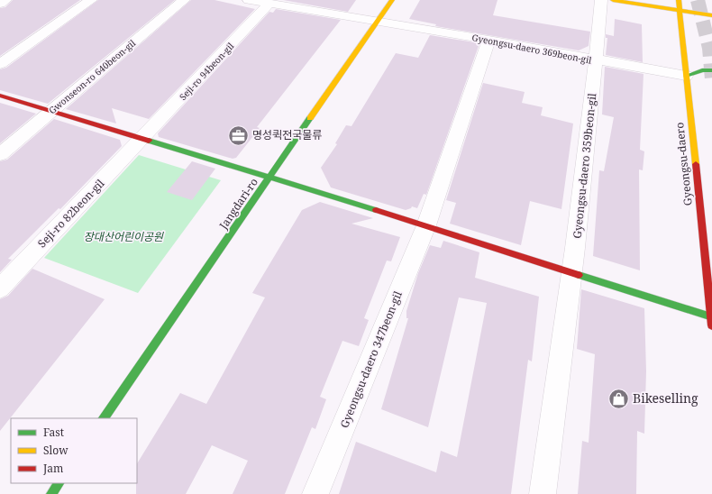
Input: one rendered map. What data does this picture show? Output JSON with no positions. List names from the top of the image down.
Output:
{
  "streets": {
    "street": [
      "Gyeongsu-daero 369beon-gil",
      "Seji-ro 94beon-gil",
      "Gwonseon-ro 640beon-gil",
      "Gyeongsu-daero",
      "Gyeongsu-daero 359beon-gil",
      "Jangdari-ro",
      "Seji-ro 82beon-gil",
      "Gyeongsu-daero 347beon-gil"
    ]
  },
  "crossings": [
    ["Gyeongsu-daero 369beon-gil", "Seji-ro 94beon-gil"],
    ["Gyeongsu-daero 369beon-gil", "Gyeongsu-daero"],
    ["Gyeongsu-daero 369beon-gil", "Gyeongsu-daero 359beon-gil"],
    ["Gyeongsu-daero 369beon-gil", "Jangdari-ro"],
    ["Seji-ro 94beon-gil", "Seji-ro 82beon-gil"]
  ],
  "parks": ["장대산어린이공원"],
  "places": {
    "office": ["명성퀵전국물류"],
    "shop": ["Bikeselling"]
  },
  "legend": ["Fast", "Slow", "Jam"]
}
